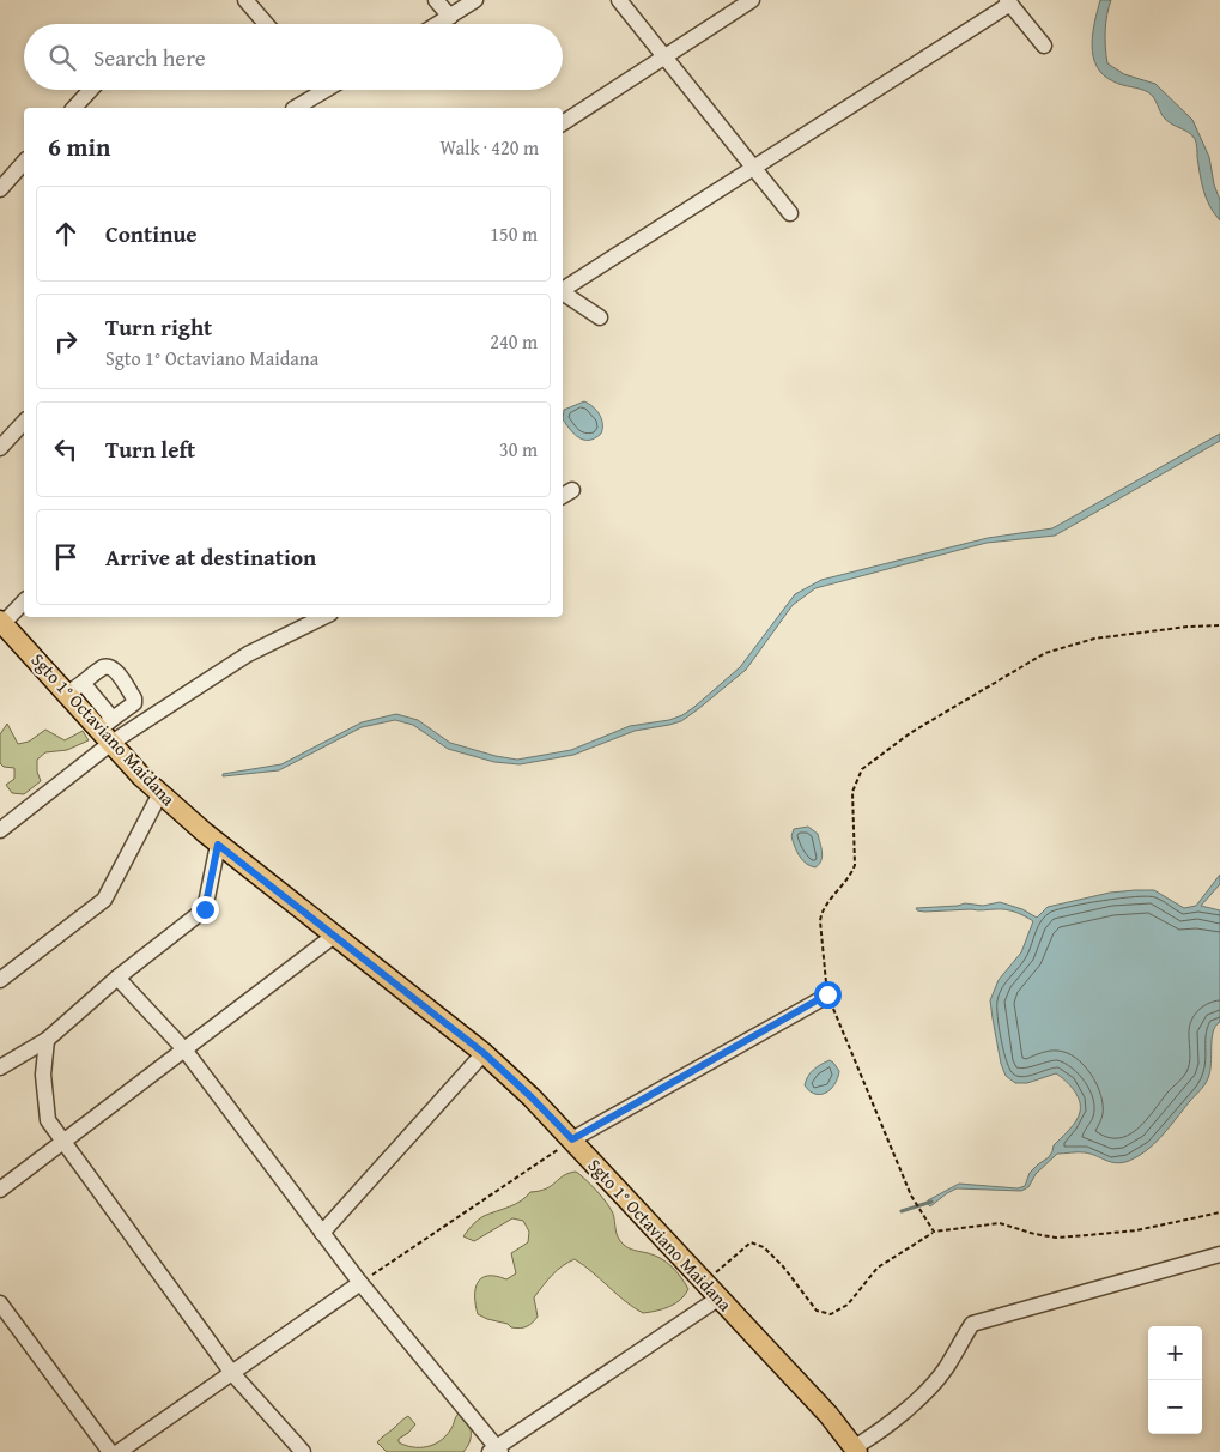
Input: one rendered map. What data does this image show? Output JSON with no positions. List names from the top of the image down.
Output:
{
  "streets": {
    "main road": ["Sgto 1° Octaviano Maidana"]
  },
  "page": {
    "search": "Search here",
    "heading": ["6 min", "Walk · 420 m"],
    "list": [
      ["Continue", "150 m"],
      ["Turn right", "Sgto 1° Octaviano Maidana", "240 m"],
      ["Turn left", "30 m"],
      "Arrive at destination"
    ],
    "map_buttons": ["+", "−"]
  }
}
